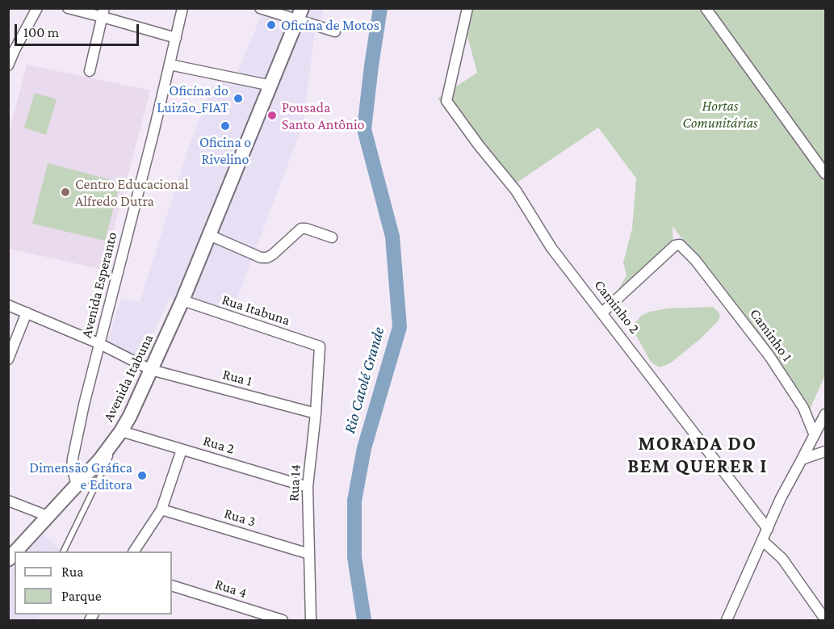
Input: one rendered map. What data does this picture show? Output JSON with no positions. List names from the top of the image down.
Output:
{
  "streets": {
    "main road": ["Avenida Itabuna"],
    "street": [
      "Avenida Esperanto",
      "Caminho 2",
      "Rua Itabuna",
      "Caminho 1",
      "Rua 1",
      "Rua 2",
      "Rua 14",
      "Rua 3",
      "Rua 4"
    ]
  },
  "crossings": [
    ["Avenida Esperanto", "Avenida Itabuna"],
    ["Avenida Esperanto", "Rua 1"],
    ["Caminho 2", "Caminho 1"],
    ["Rua Itabuna", "Avenida Itabuna"],
    ["Rua Itabuna", "Rua 14"],
    ["Avenida Itabuna", "Rua 1"],
    ["Avenida Itabuna", "Rua 2"],
    ["Rua 1", "Rua 14"],
    ["Rua 2", "Rua 14"],
    ["Rua 14", "Rua 3"]
  ],
  "districts": ["MORADA DO BEM QUERER I"],
  "water": ["Rio Catolé Grande"],
  "parks": ["Hortas Comunitárias"],
  "places": [
    "Oficína de Motos",
    "Oficína do Luizão_FIAT",
    "Pousada Santo Antônio",
    "Oficina o Rivelino",
    "Centro Educacional Alfredo Dutra",
    "Dimensão Gráfica e Editora"
  ],
  "legend": ["Rua", "Parque"],
  "scale_bar": "100 m"
}
